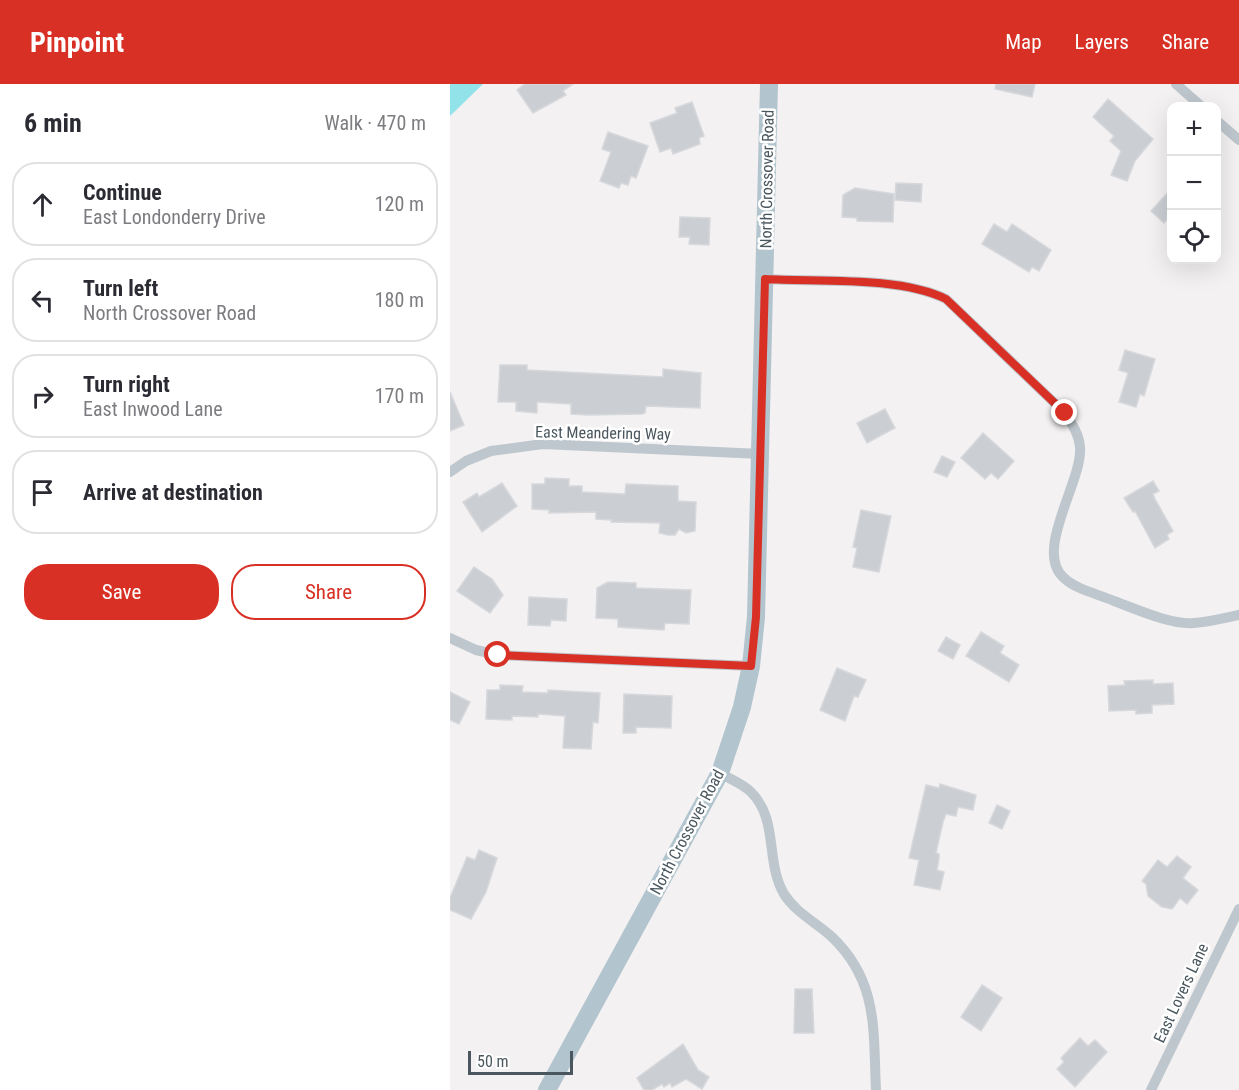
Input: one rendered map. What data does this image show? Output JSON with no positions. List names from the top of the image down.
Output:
{
  "streets": {
    "main road": ["North Crossover Road"],
    "street": ["East Meandering Way", "East Lovers Lane"]
  },
  "crossings": [
    ["North Crossover Road", "East Meandering Way"]
  ],
  "scale_bar": "50 m",
  "page": {
    "header": "Pinpoint",
    "nav": ["Map", "Layers", "Share"],
    "heading": ["6 min", "Walk · 470 m"],
    "map_buttons": ["+", "−"],
    "list": [
      ["Continue", "East Londonderry Drive", "120 m"],
      ["Turn left", "North Crossover Road", "180 m"],
      ["Turn right", "East Inwood Lane", "170 m"],
      "Arrive at destination"
    ],
    "buttons": ["Save", "Share"],
    "scale": "50 m"
  }
}
